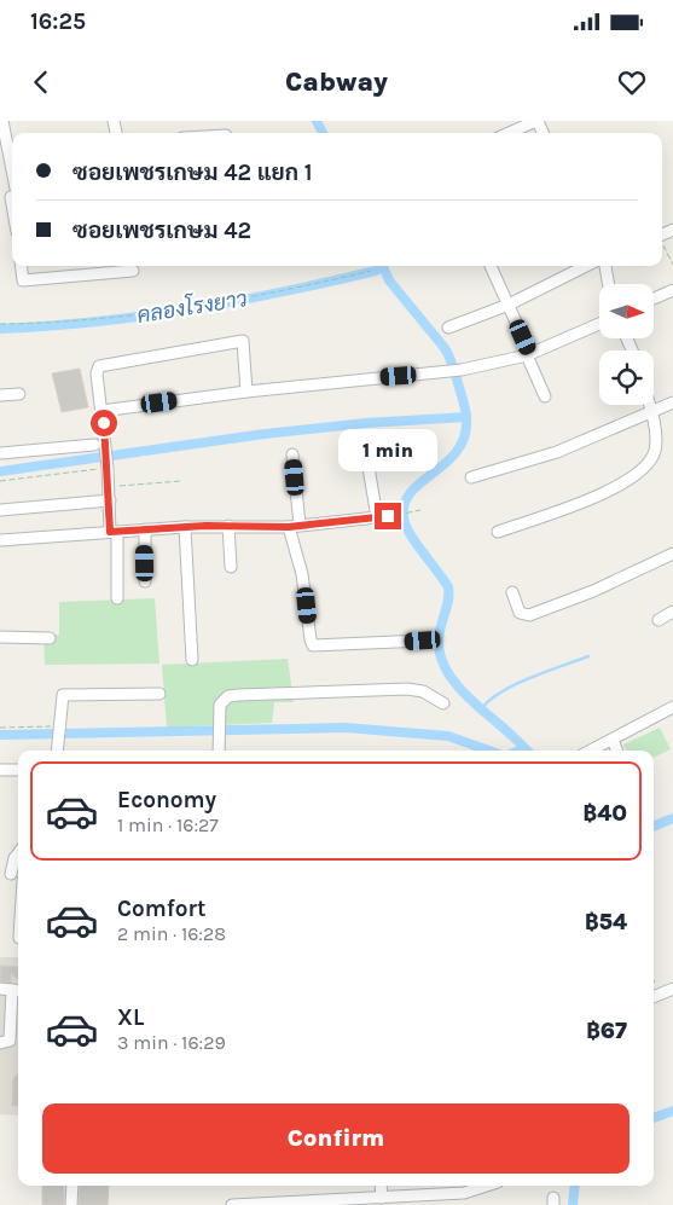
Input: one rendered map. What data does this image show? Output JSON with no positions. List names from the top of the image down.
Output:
{
  "water": ["คลองโรงยาว"],
  "north": "right",
  "page": {
    "status": "16:25",
    "header": "Cabway",
    "banner": ["ซอยเพชรเกษม 42 แยก 1", "ซอยเพชรเกษม 42"],
    "bubble": "1 min",
    "list": [
      {
        "name": "Economy",
        "note": "1 min · 16:27",
        "value": "฿40"
      },
      {
        "name": "Comfort",
        "note": "2 min · 16:28",
        "value": "฿54"
      },
      {
        "name": "XL",
        "note": "3 min · 16:29",
        "value": "฿67"
      }
    ],
    "buttons": "Confirm"
  }
}
